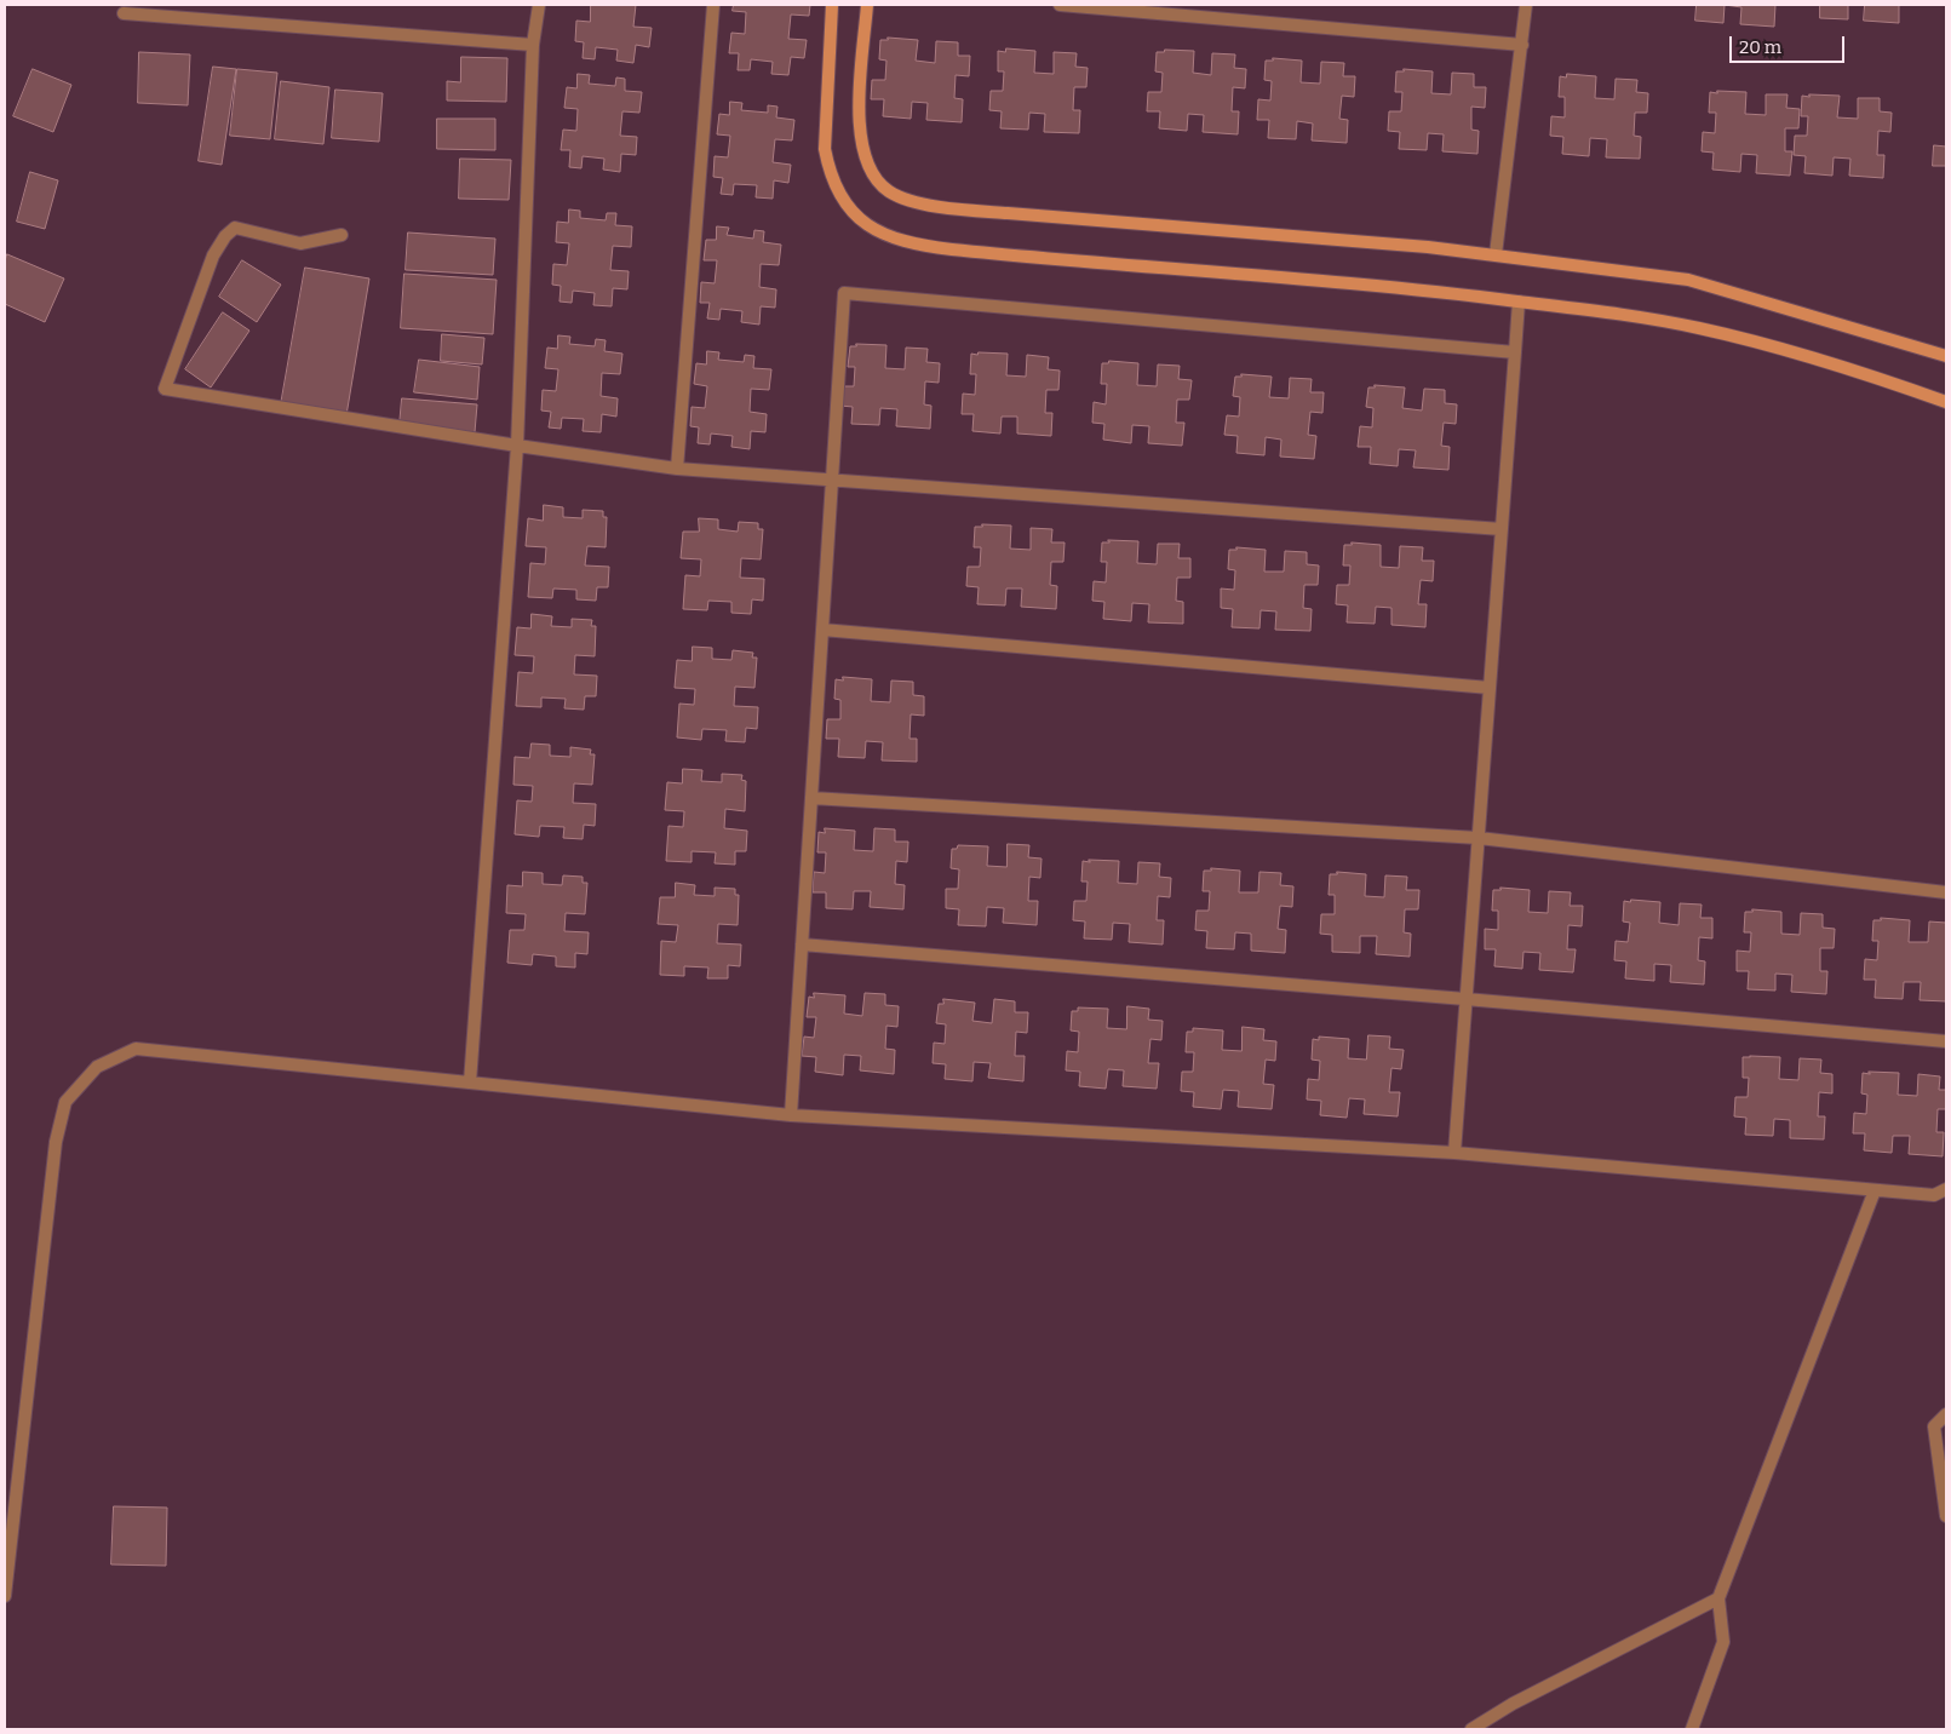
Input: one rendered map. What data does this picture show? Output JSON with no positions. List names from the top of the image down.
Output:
{
  "scale_bar": "20 m"
}
